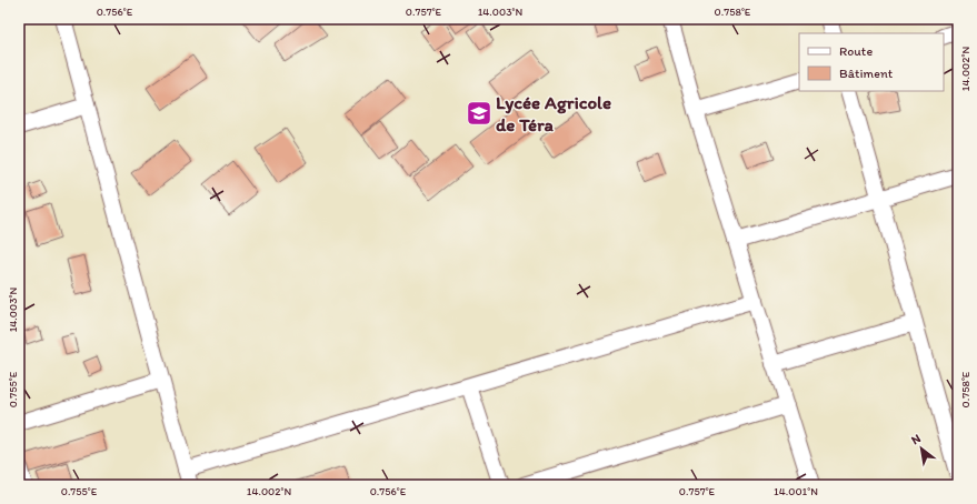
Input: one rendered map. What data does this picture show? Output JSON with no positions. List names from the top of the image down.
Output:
{
  "places": {
    "school or university": ["Lycée Agricole de Téra"]
  },
  "legend": ["Route", "Bâtiment"],
  "north": "top left",
  "coordinates": [
    "0.756°E",
    "0.757°E",
    "14.003°N",
    "0.758°E",
    "14.002°N",
    "0.755°E",
    "14.001°N"
  ]
}
